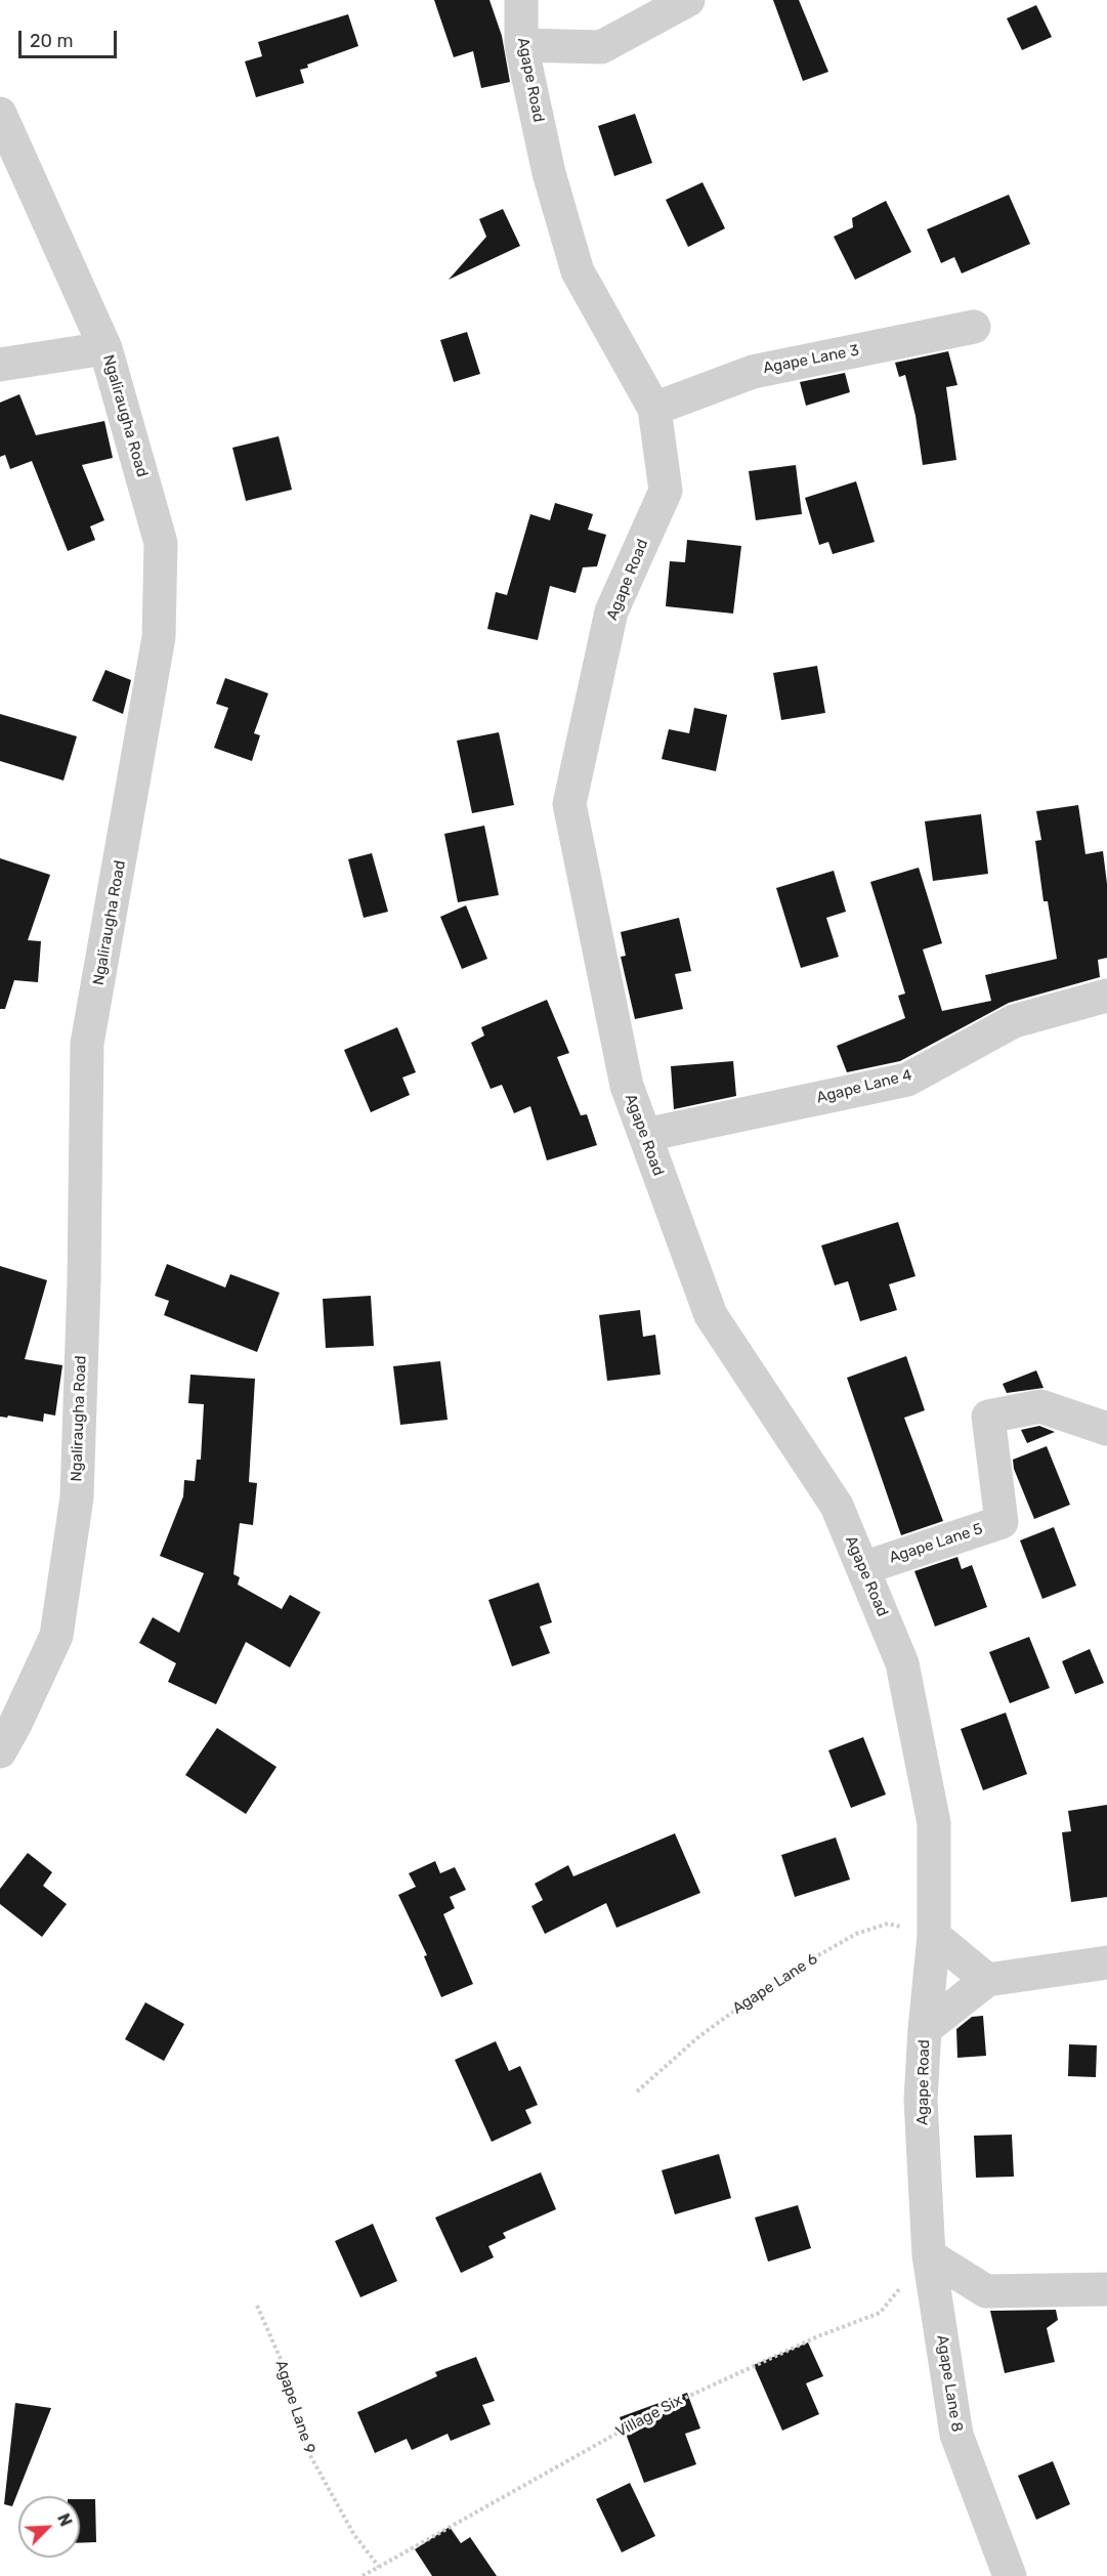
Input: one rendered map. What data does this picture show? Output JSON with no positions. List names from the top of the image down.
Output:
{
  "streets": {
    "street": [
      "Agape Road",
      "Agape Lane 3",
      "Ngaliraugha Road",
      "Agape Lane 4",
      "Agape Lane 5",
      "Agape Lane 8"
    ],
    "path": ["Agape Lane 6", "Agape Lane 9", "Village Six"]
  },
  "crossings": [
    ["Agape Road", "Agape Lane 3"],
    ["Agape Road", "Agape Lane 4"],
    ["Agape Road", "Agape Lane 5"],
    ["Agape Road", "Agape Lane 6"],
    ["Agape Road", "Agape Lane 8"],
    ["Agape Road", "Village Six"],
    ["Agape Lane 8", "Village Six"],
    ["Agape Lane 9", "Village Six"]
  ],
  "scale_bar": "20 m",
  "north": "top right"
}
